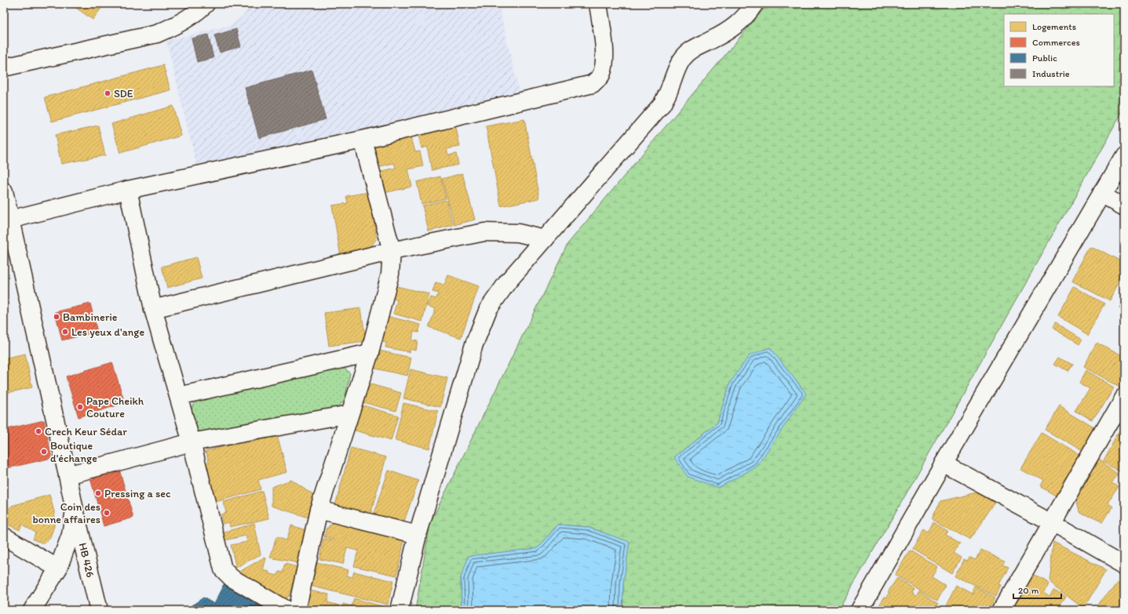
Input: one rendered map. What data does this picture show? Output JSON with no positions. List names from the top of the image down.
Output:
{
  "streets": {
    "street": ["HB 426"]
  },
  "places": [
    "SDE",
    "Bambinerie",
    "Les yeux d'ange",
    "Pape Cheikh Couture",
    "Crech Keur Sédar",
    "Boutique d'échange",
    "Pressing a sec",
    "Coin des bonne affaires"
  ],
  "legend": [
    "Logements",
    "Commerces",
    "Public",
    "Industrie"
  ],
  "scale_bar": "20 m"
}
